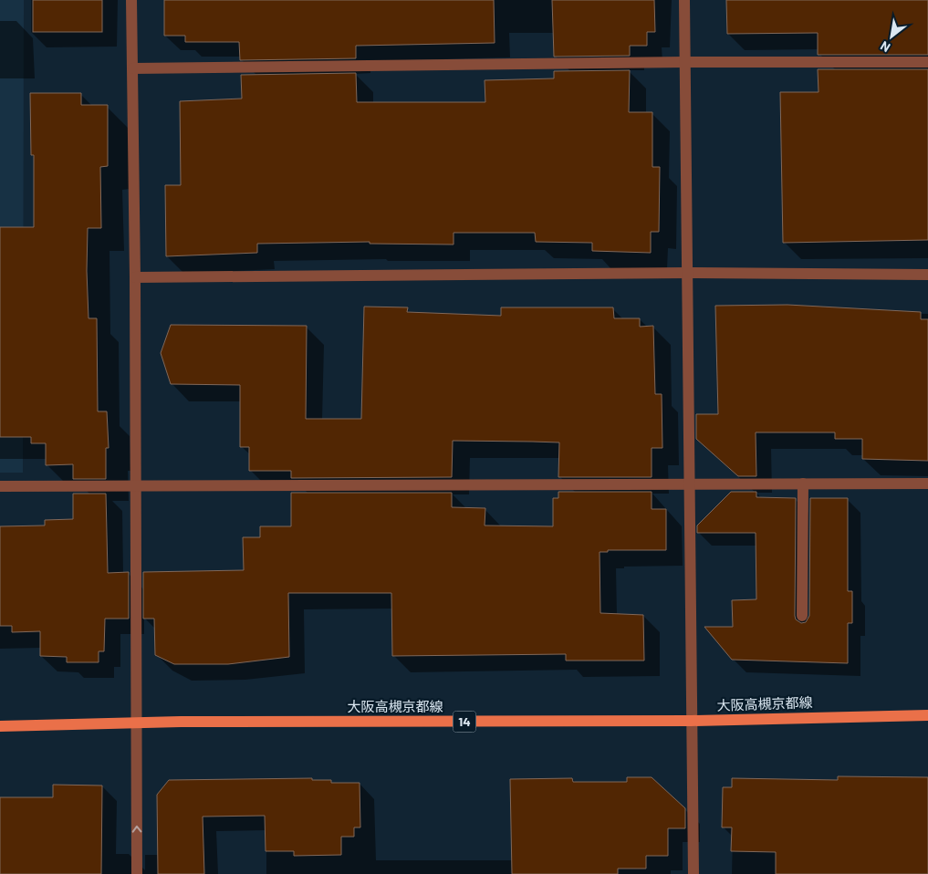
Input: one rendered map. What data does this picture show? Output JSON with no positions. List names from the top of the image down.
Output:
{
  "streets": {
    "main road": ["大阪高槻京都線", "14"]
  },
  "north": "bottom left"
}
